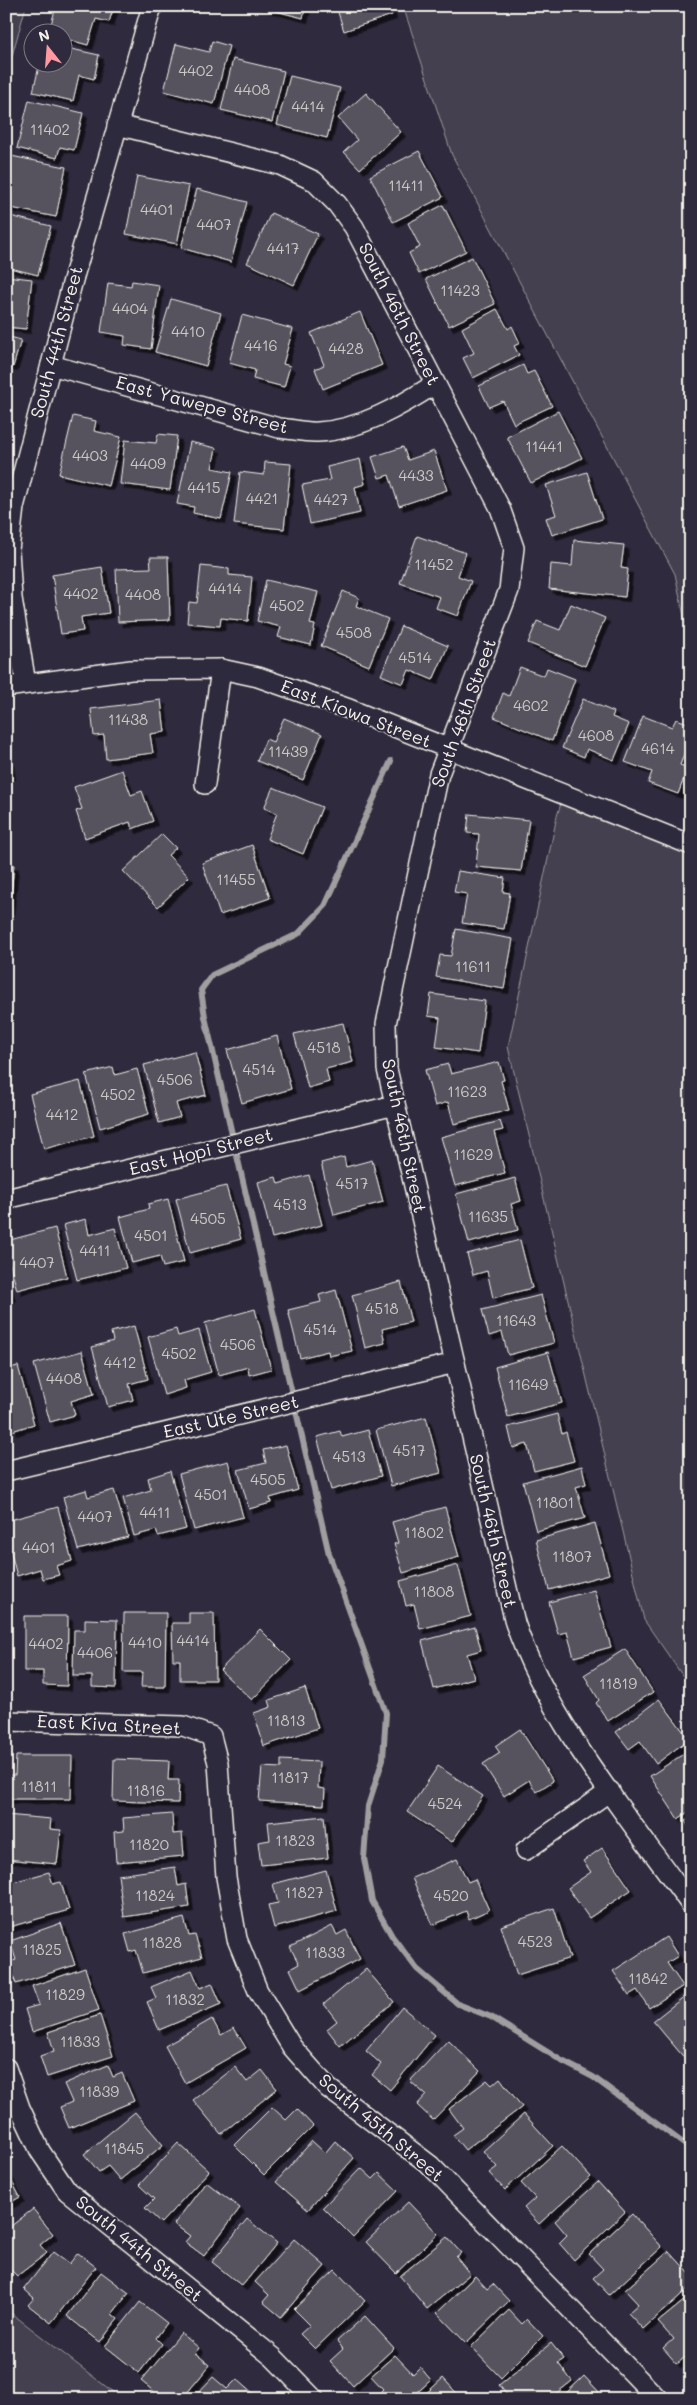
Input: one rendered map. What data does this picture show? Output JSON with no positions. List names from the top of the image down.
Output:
{
  "streets": {
    "street": [
      "South 46th Street",
      "South 44th Street",
      "East Yawepe Street",
      "East Kiowa Street",
      "East Hopi Street",
      "East Ute Street",
      "East Kiva Street",
      "South 45th Street"
    ]
  },
  "crossings": [
    ["South 46th Street", "South 44th Street"],
    ["South 46th Street", "East Yawepe Street"],
    ["South 46th Street", "East Kiowa Street"],
    ["South 46th Street", "East Hopi Street"],
    ["South 46th Street", "East Ute Street"],
    ["South 44th Street", "East Yawepe Street"],
    ["South 44th Street", "East Kiowa Street"],
    ["East Kiva Street", "South 45th Street"]
  ],
  "house_numbers": [
    "4402",
    "4408",
    "4414",
    "11402",
    "11411",
    "4401",
    "4407",
    "4417",
    "11423",
    "4404",
    "4410",
    "4416",
    "4428",
    "11441",
    "4403",
    "4409",
    "4433",
    "4415",
    "4421",
    "4427",
    "11452",
    "4414",
    "4402",
    "4408",
    "4502",
    "4508",
    "4514",
    "4602",
    "11438",
    "4608",
    "4614",
    "11439",
    "11455",
    "11611",
    "4518",
    "4514",
    "4506",
    "11623",
    "4502",
    "4412",
    "11629",
    "4517",
    "4513",
    "11635",
    "4505",
    "4501",
    "4411",
    "4407",
    "4518",
    "11643",
    "4514",
    "4506",
    "4502",
    "4412",
    "4408",
    "11649",
    "4517",
    "4513",
    "4505",
    "4501",
    "11801",
    "4411",
    "4407",
    "11802",
    "4401",
    "11807",
    "11808",
    "4414",
    "4410",
    "4402",
    "4406",
    "11819",
    "11813",
    "11817",
    "11811",
    "11816",
    "4524",
    "11823",
    "11820",
    "11827",
    "11824",
    "4520",
    "4523",
    "11828",
    "11825",
    "11833",
    "11842",
    "11829",
    "11832",
    "11833",
    "11839",
    "11845"
  ],
  "north": "top"
}
